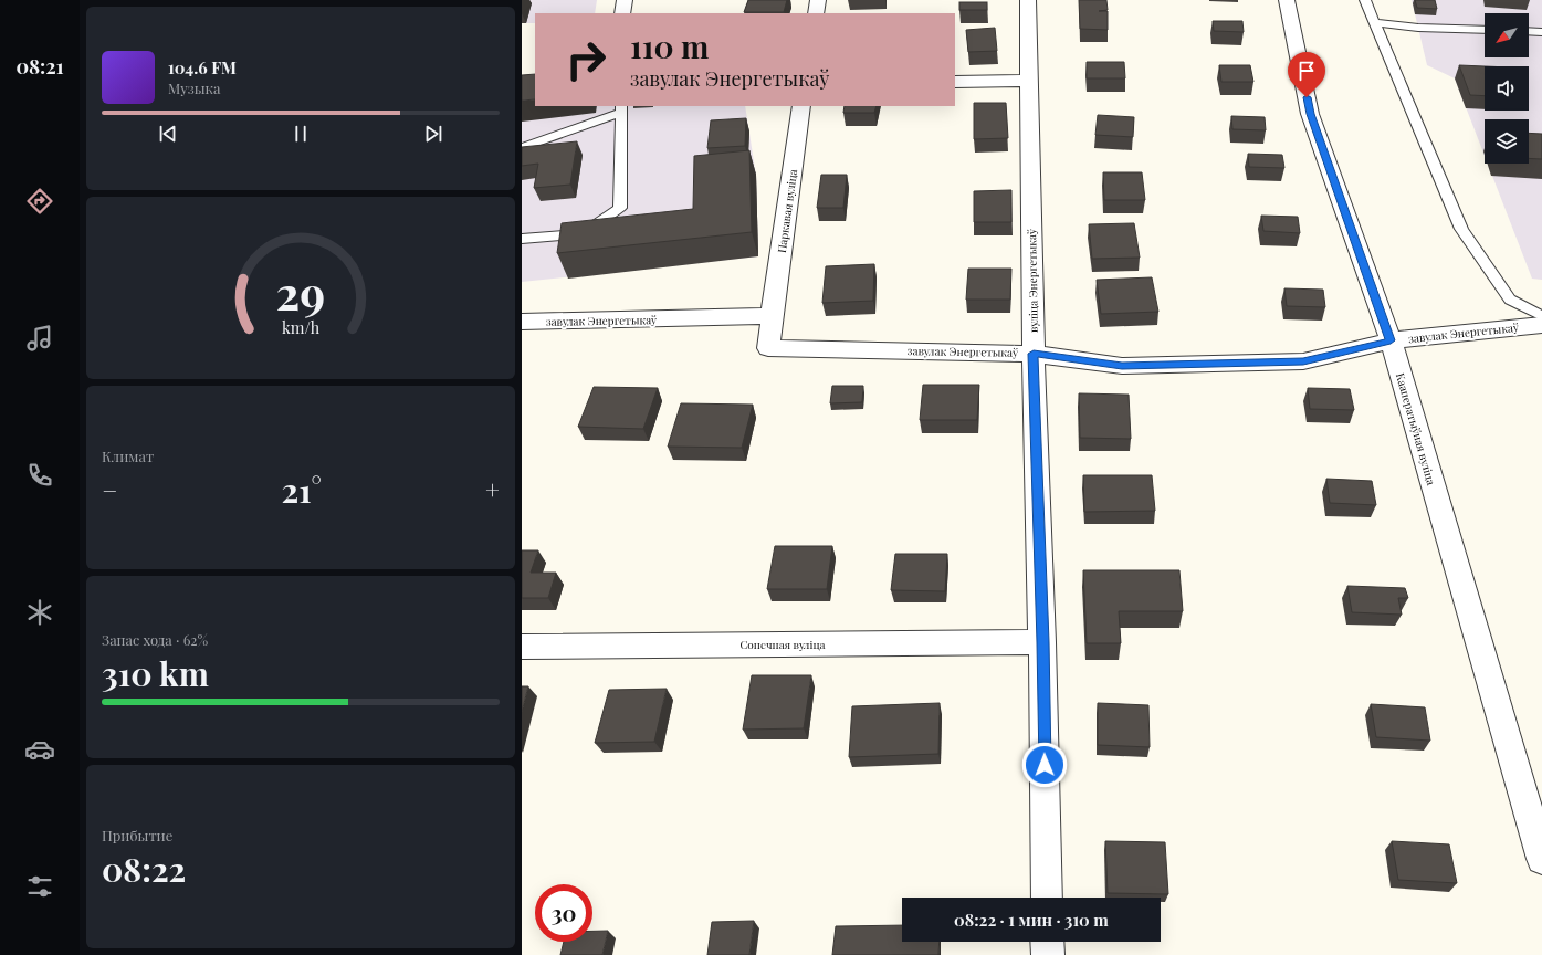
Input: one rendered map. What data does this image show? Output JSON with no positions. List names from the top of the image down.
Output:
{
  "streets": {
    "street": [
      "Паркавая вуліца",
      "вуліца Энергетыкаў",
      "завулак Энергетыкаў",
      "Кааператыўная вуліца",
      "Сонечная вуліца"
    ]
  },
  "crossings": [
    ["Паркавая вуліца", "завулак Энергетыкаў"],
    ["вуліца Энергетыкаў", "завулак Энергетыкаў"],
    ["вуліца Энергетыкаў", "Сонечная вуліца"],
    ["завулак Энергетыкаў", "Кааператыўная вуліца"]
  ],
  "north": "bottom left",
  "page": {
    "tabs": "08:21",
    "turn": ["110 m", "завулак Энергетыкаў"],
    "song": ["104.6 FM", "Музыка"],
    "tile": [
      "Климат",
      ["Запас хода · 62%", "310 km"],
      ["Прибытие", "08:22"]
    ],
    "heat": ["−", "21°", "+"],
    "limit": "30",
    "trip": "08:22 · 1 мин · 310 m",
    "gauge": ["29", "km/h"]
  }
}
